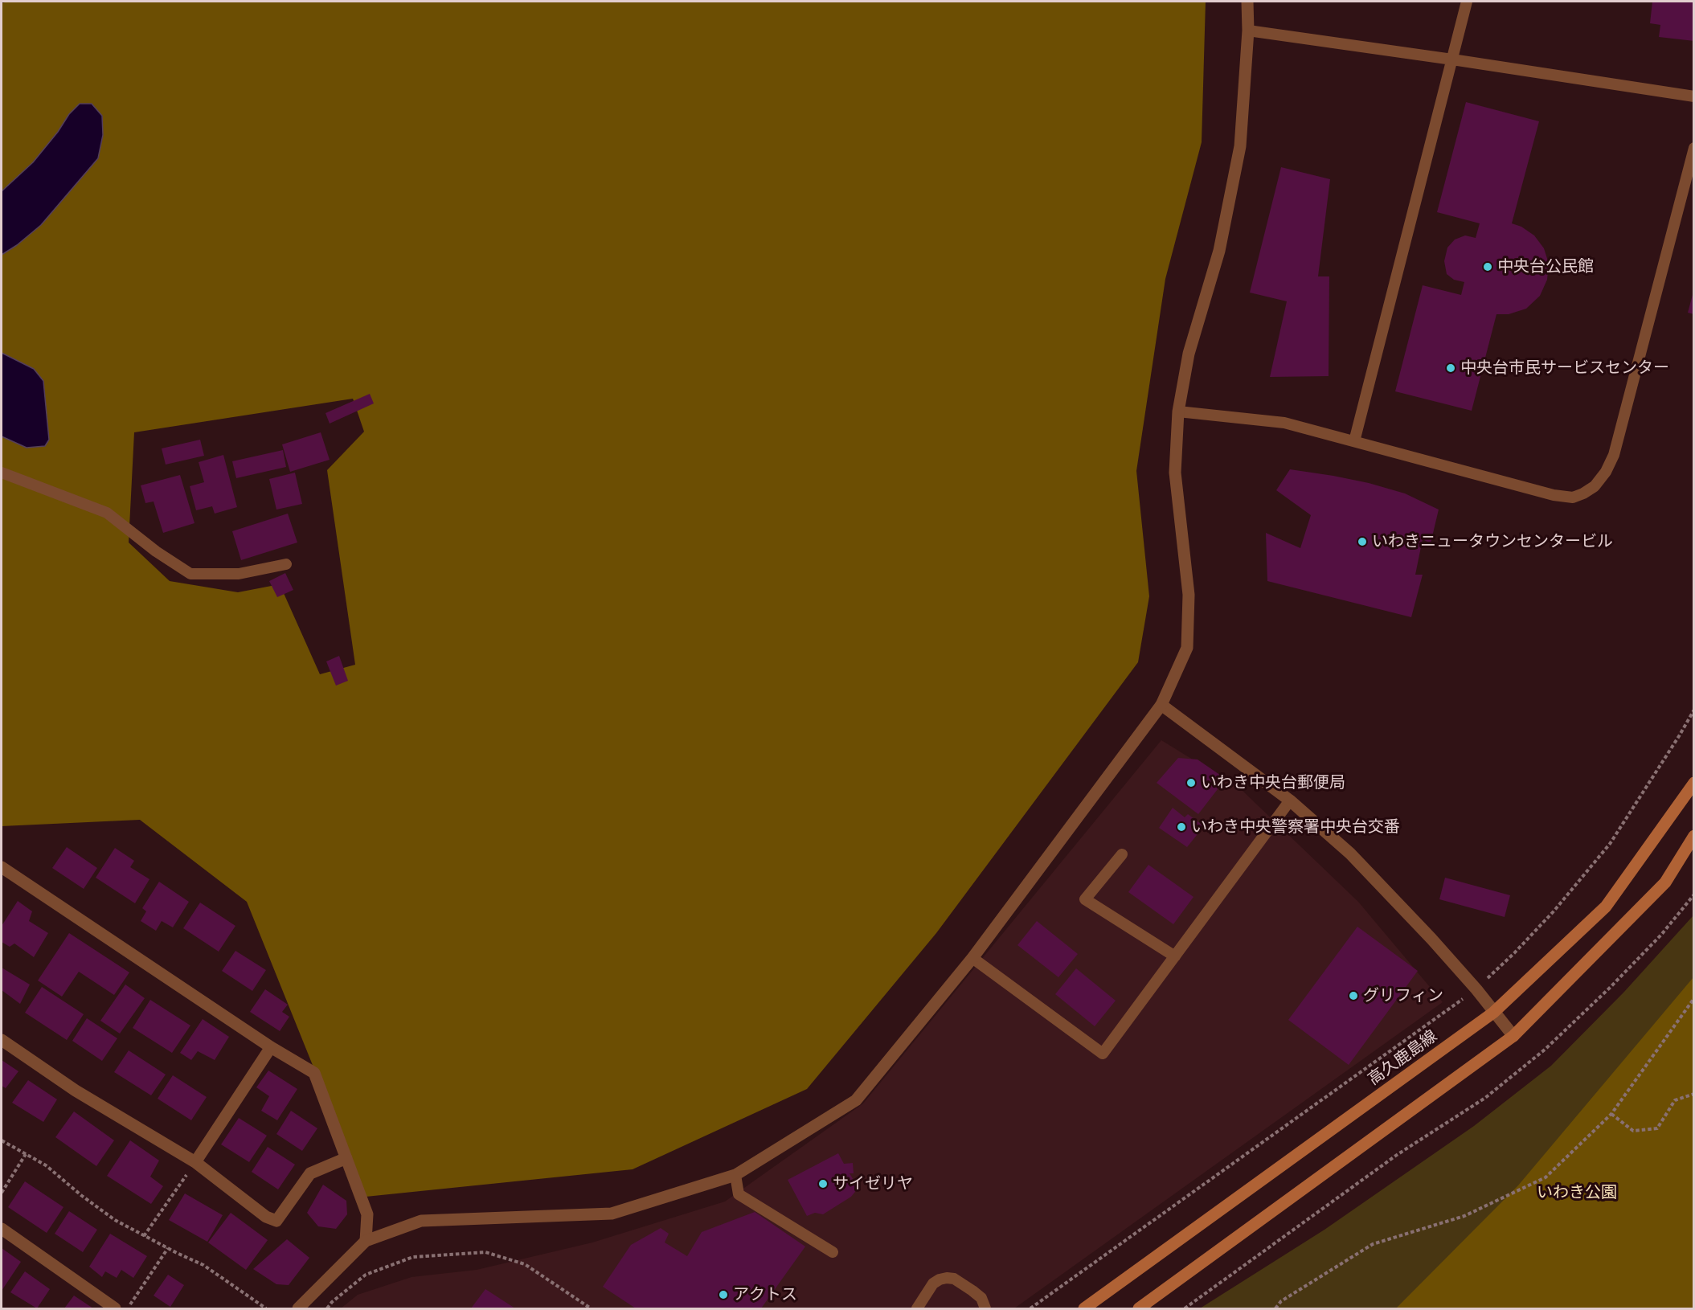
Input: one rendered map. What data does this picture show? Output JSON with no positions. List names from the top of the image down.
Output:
{
  "streets": {
    "main road": ["高久鹿島線"]
  },
  "parks": ["いわき公園"],
  "places": [
    "中央台公民館",
    "中央台市民サービスセンター",
    "いわきニュータウンセンタービル",
    "いわき中央台郵便局",
    "いわき中央警察署中央台交番",
    "グリフィン",
    "サイゼリヤ",
    "アクトス"
  ]
}
